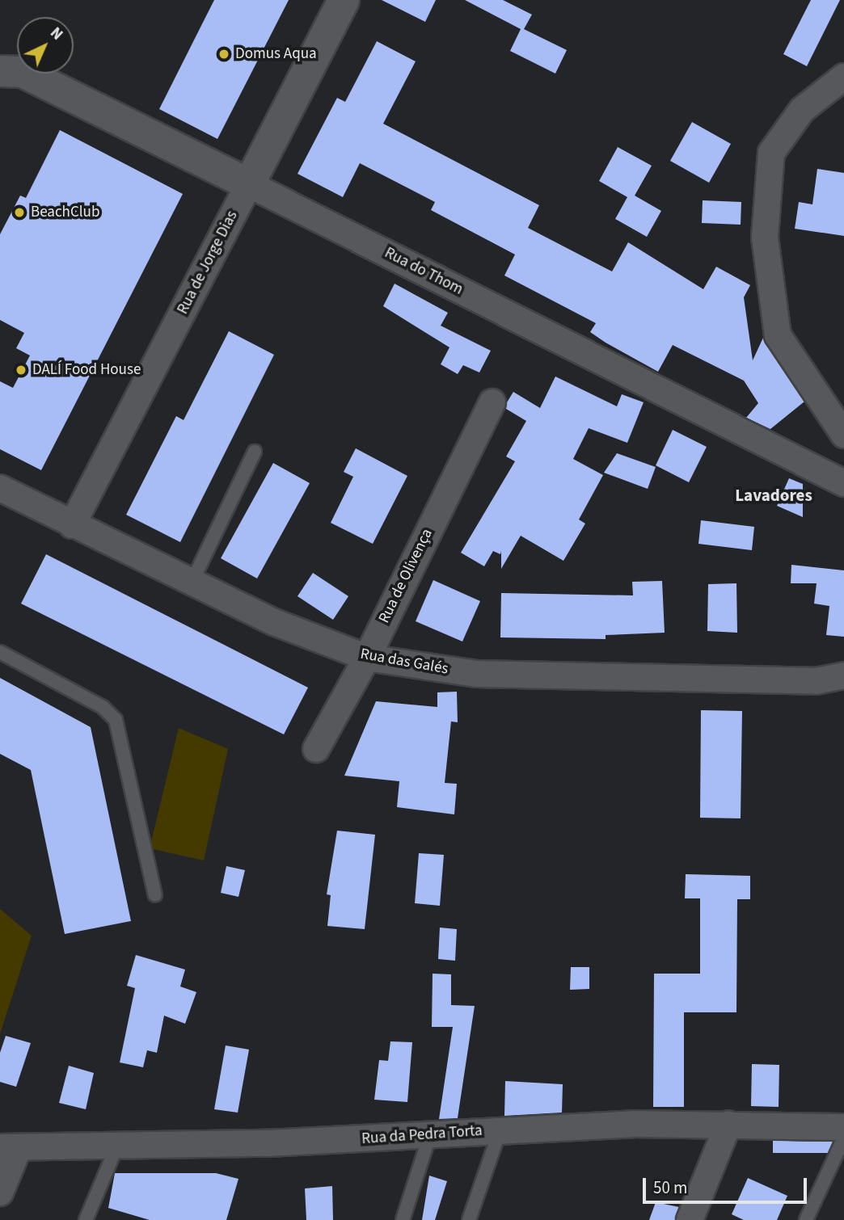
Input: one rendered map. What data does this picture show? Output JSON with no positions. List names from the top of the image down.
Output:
{
  "streets": {
    "main road": ["Rua de Jorge Dias", "Rua do Thom"],
    "street": ["Rua de Olivença", "Rua das Galés", "Rua da Pedra Torta"]
  },
  "crossings": [
    ["Rua de Jorge Dias", "Rua do Thom"],
    ["Rua de Jorge Dias", "Rua das Galés"],
    ["Rua de Olivença", "Rua das Galés"]
  ],
  "districts": ["Lavadores"],
  "places": ["Domus Aqua", "BeachClub", "DALÍ Food House"],
  "scale_bar": "50 m",
  "north": "top right"
}
